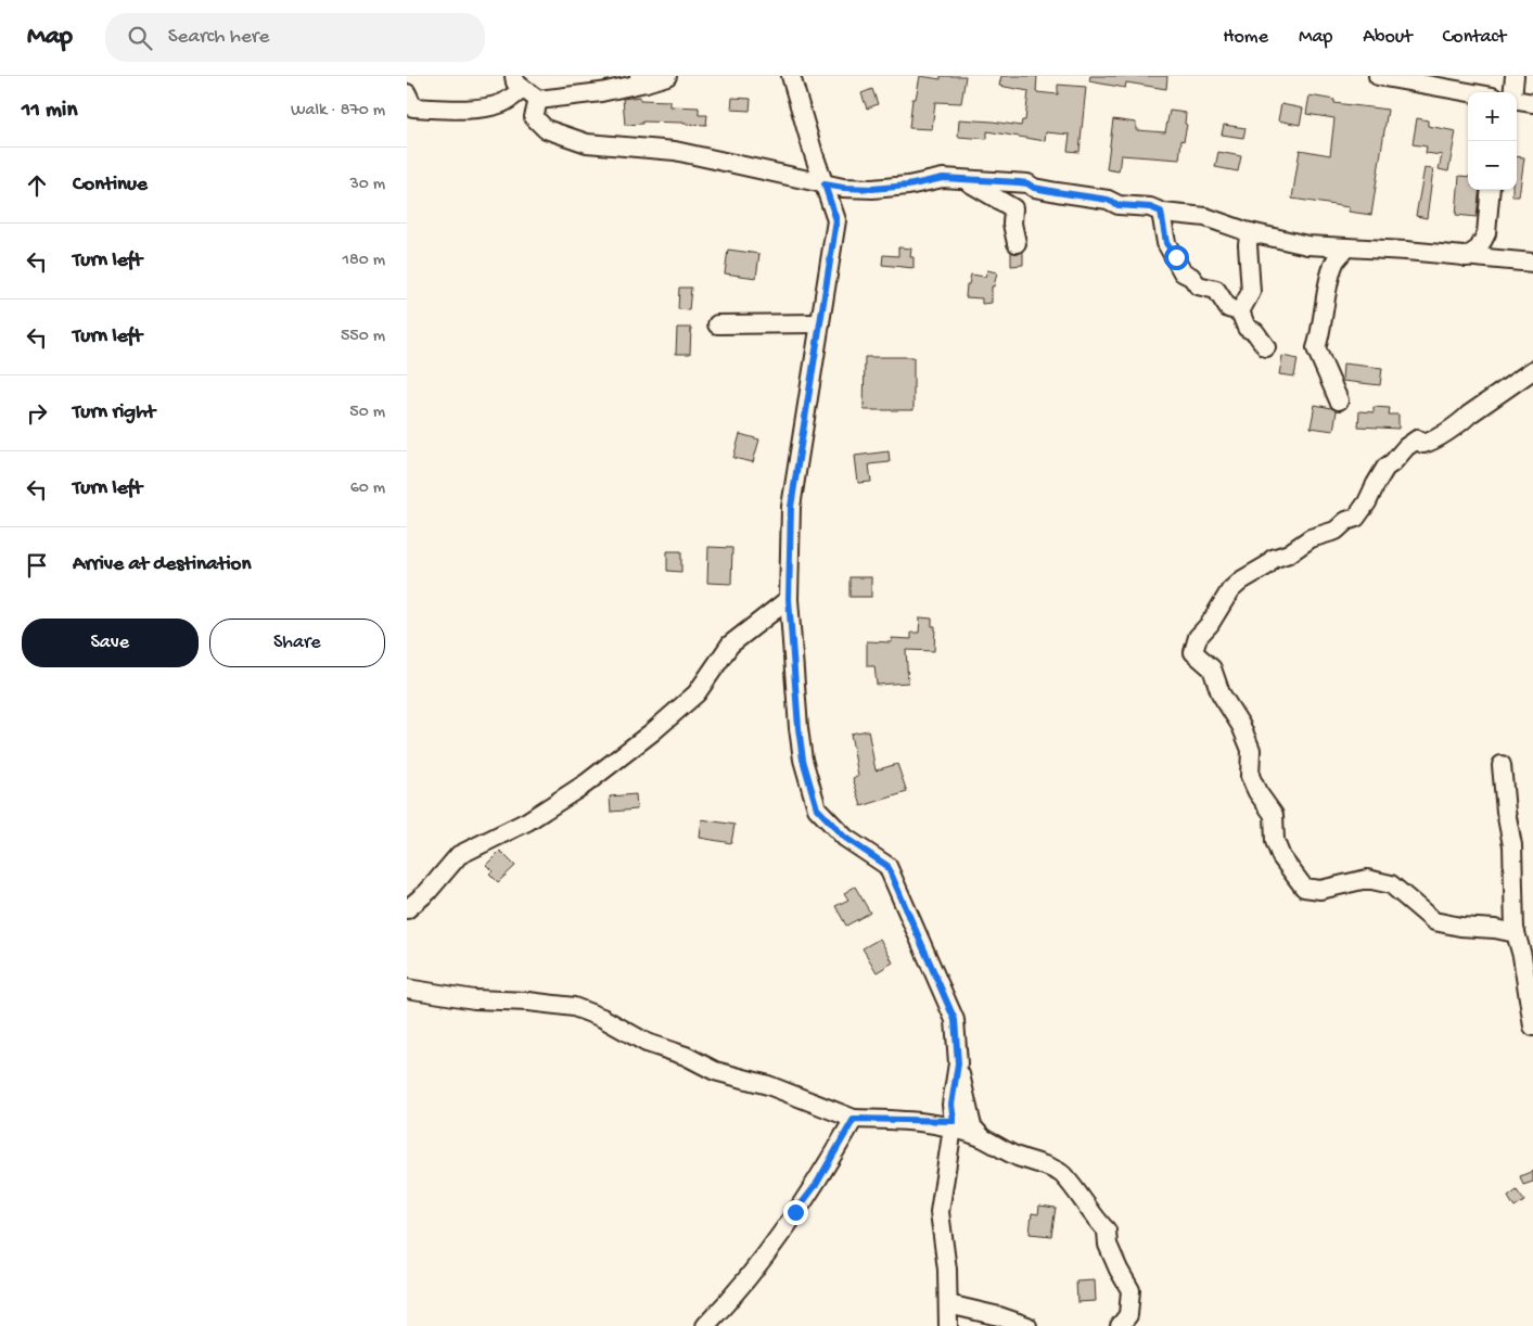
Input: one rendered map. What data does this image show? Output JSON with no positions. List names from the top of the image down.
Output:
{
  "page": {
    "header": "Map",
    "search": "Search here",
    "nav": [
      "Home",
      "Map",
      "About",
      "Contact"
    ],
    "heading": ["11 min", "Walk · 870 m"],
    "map_buttons": ["+", "−"],
    "list": [
      ["Continue", "30 m"],
      ["Turn left", "180 m"],
      ["Turn left", "550 m"],
      ["Turn right", "50 m"],
      ["Turn left", "60 m"],
      "Arrive at destination"
    ],
    "buttons": ["Save", "Share"]
  }
}
